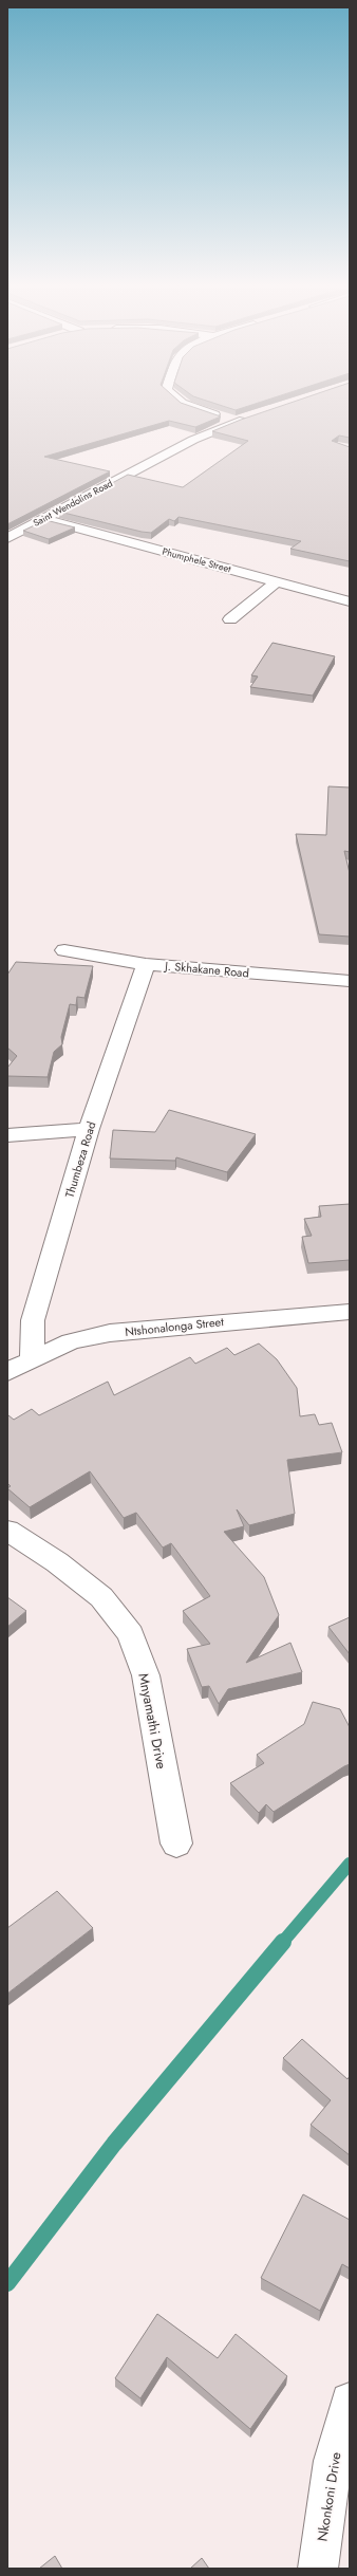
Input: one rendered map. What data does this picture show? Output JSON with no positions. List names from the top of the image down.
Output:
{
  "streets": {
    "street": [
      "Saint Wendolins Road",
      "Phumphele Street",
      "J. Skhakane Road",
      "Thumbeza Road",
      "Ntshonalonga Street",
      "Mnyamathi Drive",
      "Nkonkoni Drive"
    ]
  },
  "crossings": [
    ["Saint Wendolins Road", "Phumphele Street"],
    ["J. Skhakane Road", "Thumbeza Road"],
    ["Thumbeza Road", "Ntshonalonga Street"]
  ]
}
